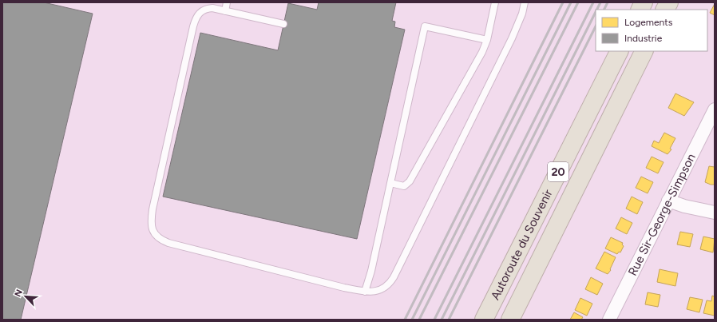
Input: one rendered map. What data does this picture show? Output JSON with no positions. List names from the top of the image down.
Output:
{
  "streets": {
    "highway": ["20", "Autoroute du Souvenir"],
    "street": ["Rue Sir-George-Simpson"]
  },
  "legend": ["Logements", "Industrie"],
  "north": "top left"
}
